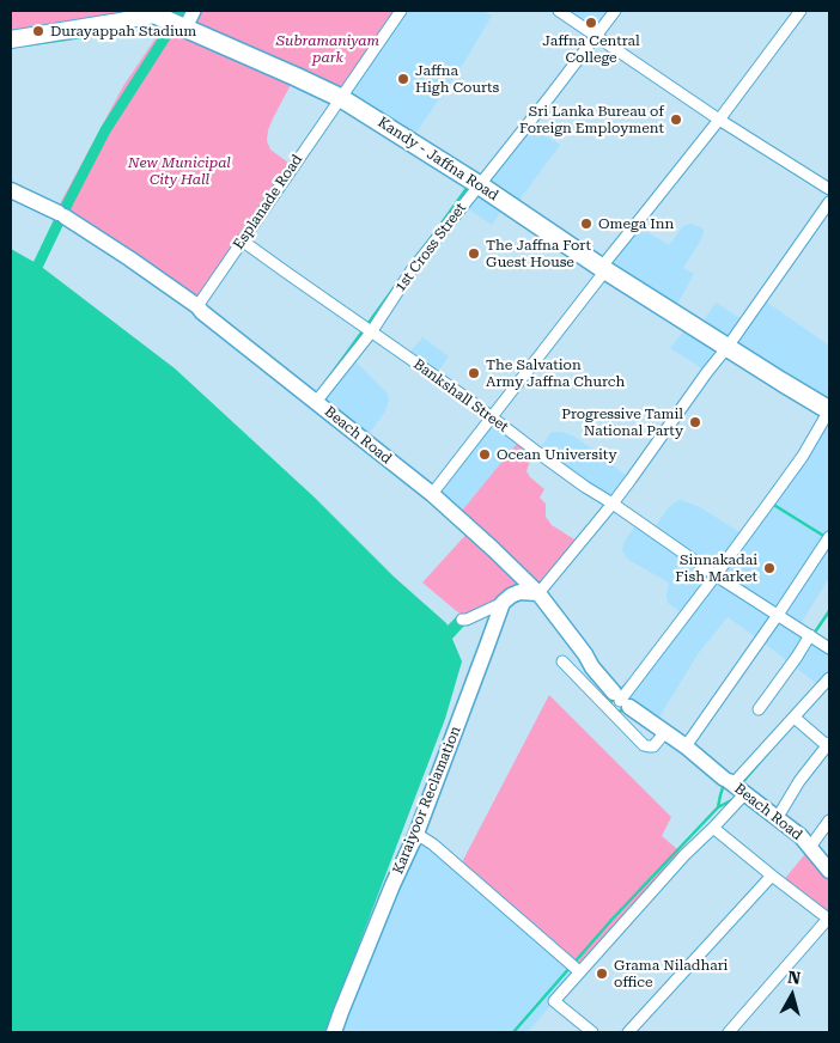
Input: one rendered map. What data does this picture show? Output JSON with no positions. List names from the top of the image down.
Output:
{
  "streets": {
    "highway": ["Kandy - Jaffna Road"],
    "main road": ["Beach Road", "Karaiyoor Reclamation"],
    "street": ["Esplanade Road", "1st Cross Street", "Bankshall Street"]
  },
  "crossings": [
    ["Kandy - Jaffna Road", "Esplanade Road"],
    ["Kandy - Jaffna Road", "1st Cross Street"],
    ["Esplanade Road", "Bankshall Street"],
    ["Esplanade Road", "Beach Road"],
    ["1st Cross Street", "Bankshall Street"],
    ["1st Cross Street", "Beach Road"]
  ],
  "parks": ["Subramaniyam park", "New Municipal City Hall"],
  "places": [
    "Jaffna Central College",
    "Durayappah Stadium",
    "Jaffna High Courts",
    "Sri Lanka Bureau of Foreign Employment",
    "Omega Inn",
    "The Jaffna Fort Guest House",
    "The Salvation Army Jaffna Church",
    "Progressive Tamil National Party",
    "Ocean University",
    "Sinnakadai Fish Market",
    "Grama Niladhari office"
  ],
  "north": "top"
}
